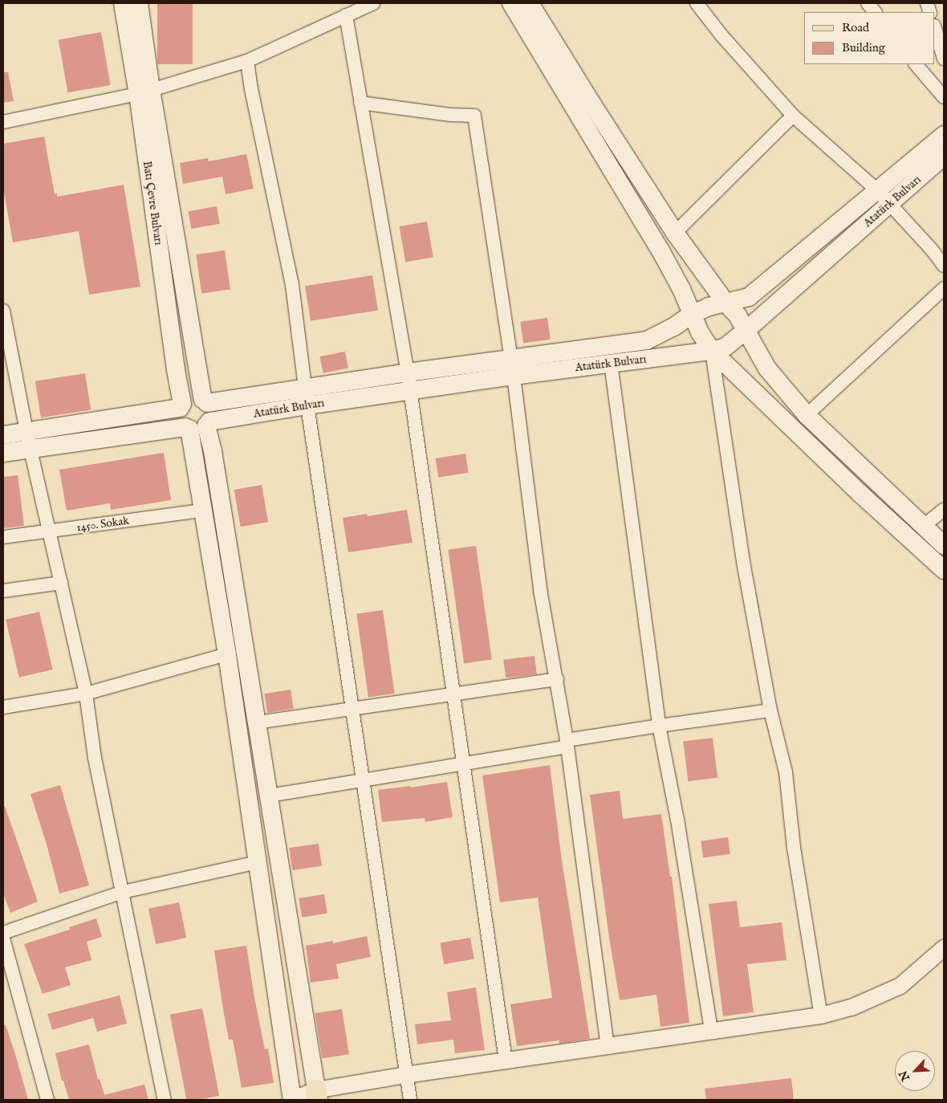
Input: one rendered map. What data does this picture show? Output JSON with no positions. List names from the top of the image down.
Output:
{
  "streets": {
    "main road": ["Atatürk Bulvarı", "Batı Çevre Bulvarı"],
    "street": ["1450. Sokak"]
  },
  "crossings": [
    ["Atatürk Bulvarı", "Batı Çevre Bulvarı"]
  ],
  "legend": ["Road", "Building"],
  "north": "bottom left"
}
